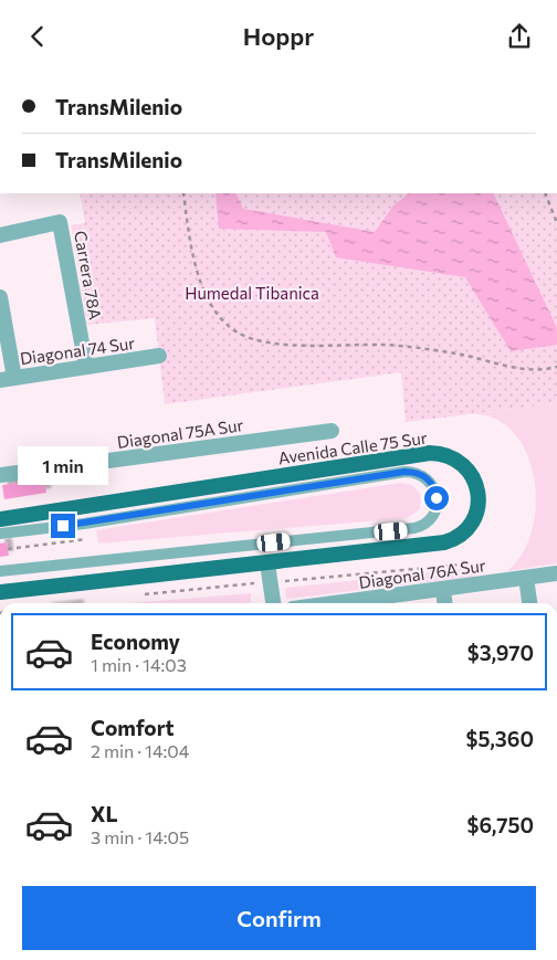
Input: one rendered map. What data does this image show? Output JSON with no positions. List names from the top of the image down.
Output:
{
  "streets": {
    "main road": ["Avenida Calle 75 Sur"],
    "street": [
      "Carrera 78A",
      "Diagonal 74 Sur",
      "Diagonal 75A Sur",
      "Diagonal 76A Sur"
    ]
  },
  "crossings": [
    ["Carrera 78A", "Diagonal 74 Sur"]
  ],
  "parks": ["Humedal Tibanica"],
  "page": {
    "header": "Hoppr",
    "banner": ["TransMilenio", "TransMilenio"],
    "bubble": "1 min",
    "list": [
      {
        "name": "Economy",
        "note": "1 min · 14:03",
        "value": "$3,970"
      },
      {
        "name": "Comfort",
        "note": "2 min · 14:04",
        "value": "$5,360"
      },
      {
        "name": "XL",
        "note": "3 min · 14:05",
        "value": "$6,750"
      }
    ],
    "buttons": "Confirm"
  }
}
